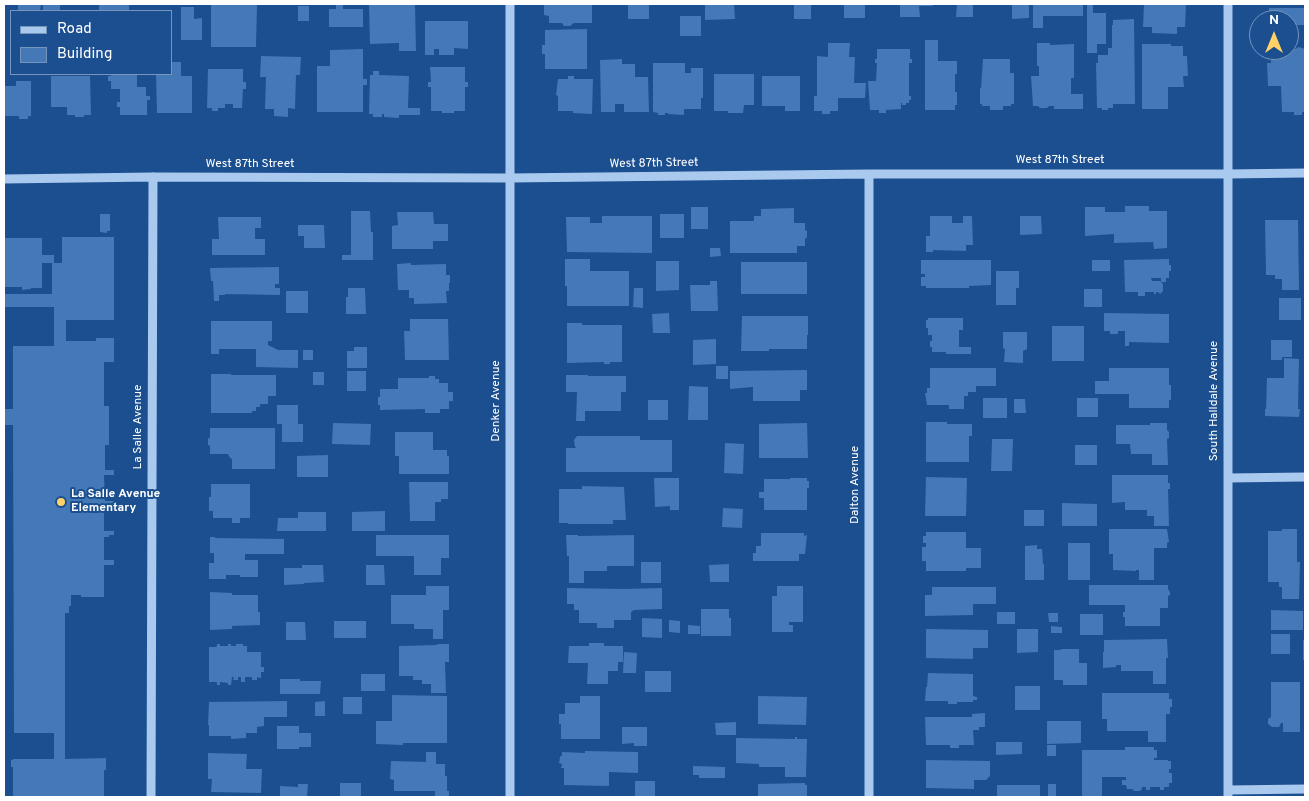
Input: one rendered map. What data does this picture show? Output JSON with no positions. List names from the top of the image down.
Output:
{
  "streets": {
    "street": [
      "West 87th Street",
      "Denker Avenue",
      "South Halldale Avenue",
      "La Salle Avenue",
      "Dalton Avenue"
    ]
  },
  "crossings": [
    ["West 87th Street", "Denker Avenue"],
    ["West 87th Street", "South Halldale Avenue"],
    ["West 87th Street", "La Salle Avenue"],
    ["West 87th Street", "Dalton Avenue"]
  ],
  "places": ["La Salle Avenue Elementary"],
  "legend": ["Road", "Building"],
  "north": "top"
}
